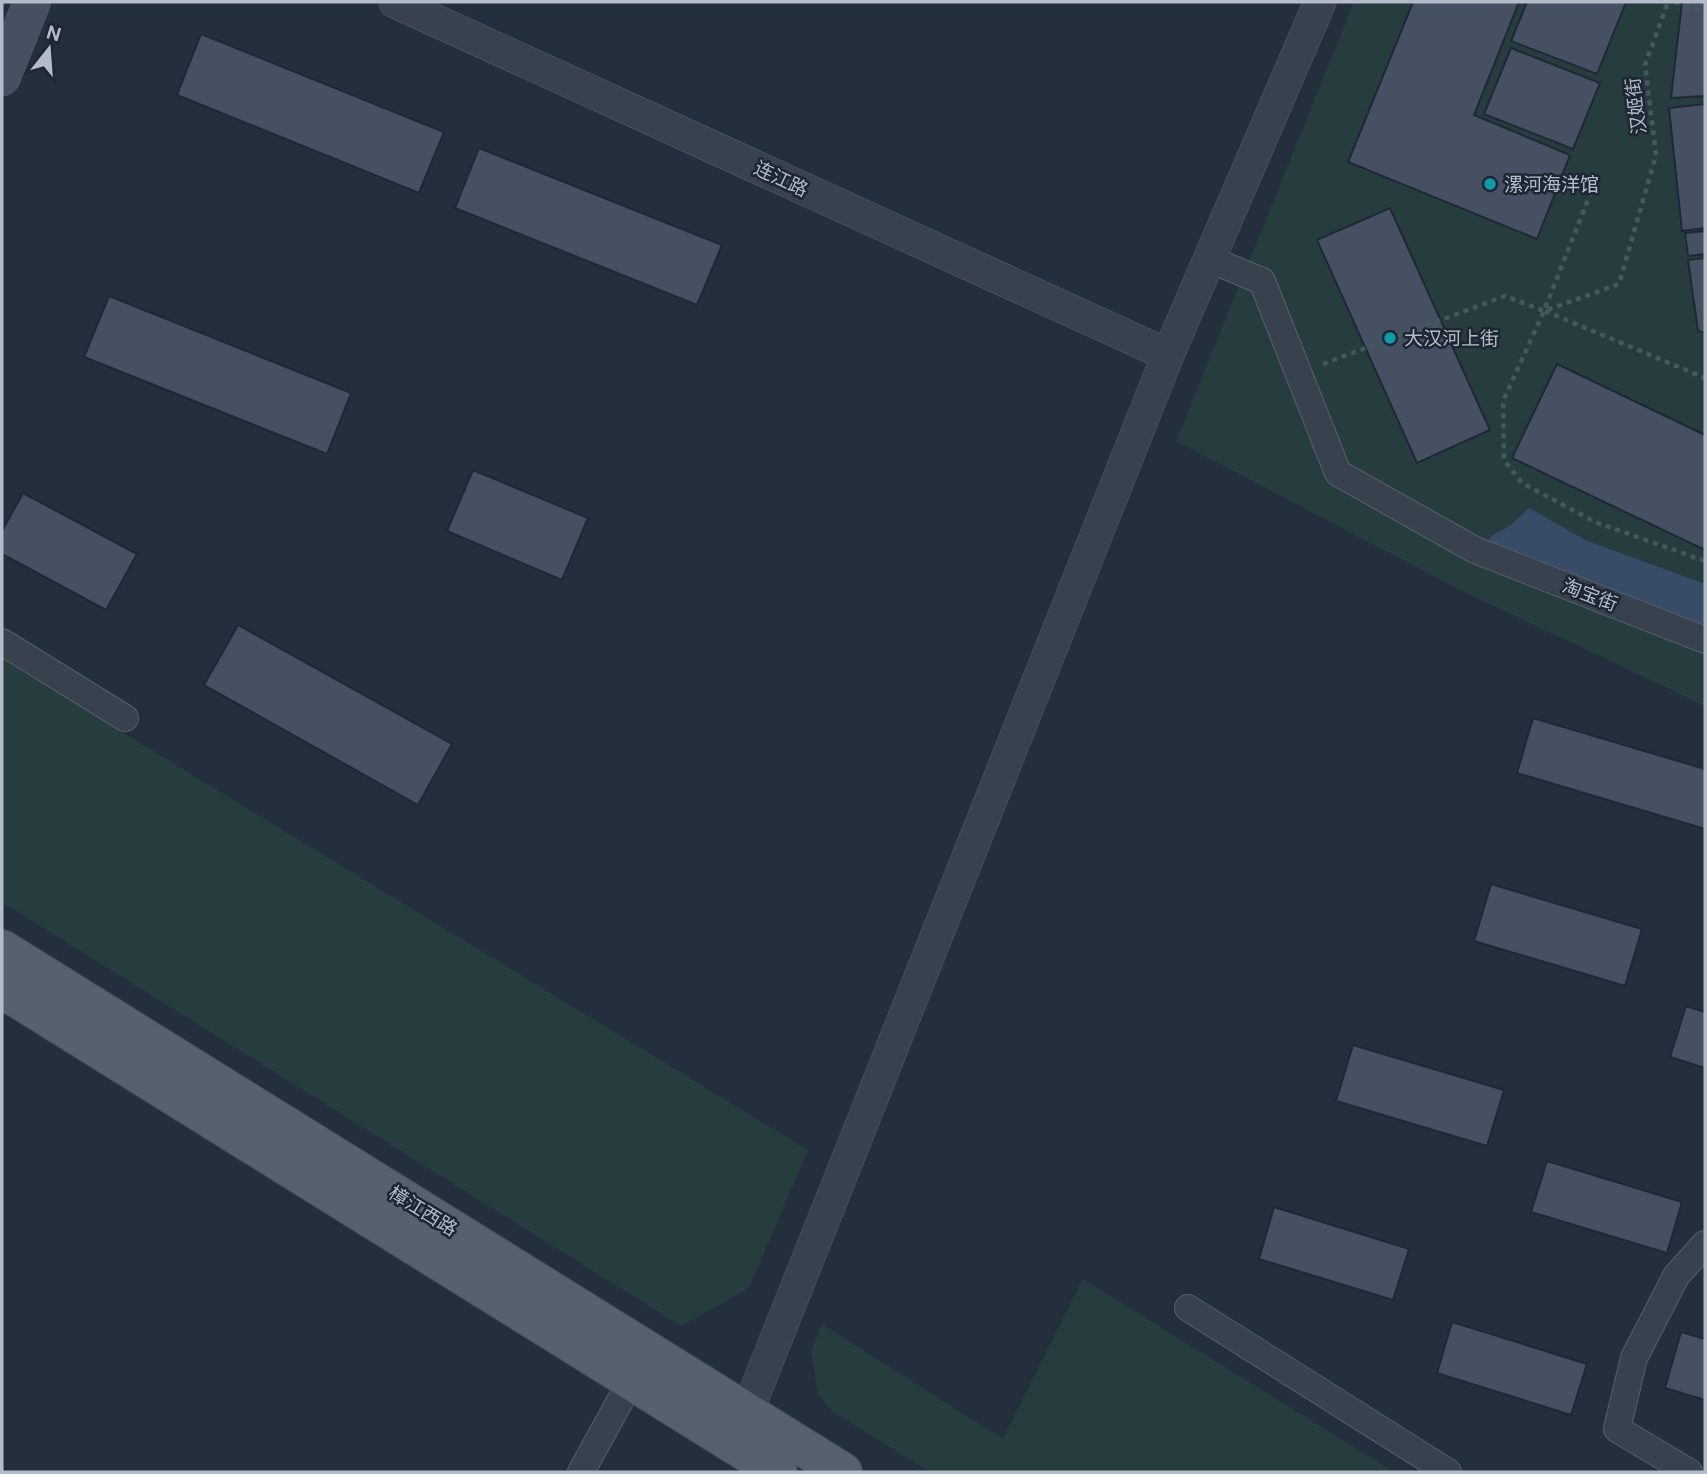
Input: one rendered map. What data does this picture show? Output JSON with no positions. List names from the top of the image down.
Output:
{
  "streets": {
    "main road": ["樟江西路"],
    "street": ["连江路", "淘宝街"],
    "path": ["汉姬街"]
  },
  "places": ["漯河海洋馆", "大汉河上街"],
  "north": "top"
}
